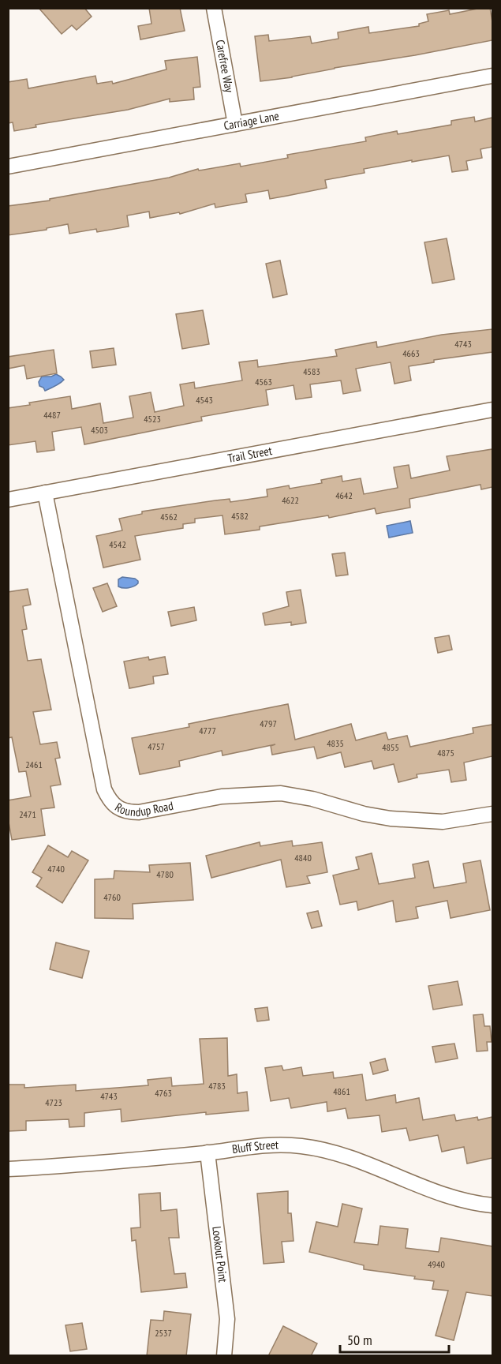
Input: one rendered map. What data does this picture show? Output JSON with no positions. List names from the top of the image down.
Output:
{
  "streets": {
    "street": [
      "Carefree Way",
      "Carriage Lane",
      "Trail Street",
      "Roundup Road",
      "Bluff Street",
      "Lookout Point"
    ]
  },
  "crossings": [
    ["Carefree Way", "Carriage Lane"],
    ["Trail Street", "Roundup Road"],
    ["Bluff Street", "Lookout Point"]
  ],
  "house_numbers": [
    "4743",
    "4663",
    "4583",
    "4563",
    "4543",
    "4487",
    "4523",
    "4503",
    "4642",
    "4622",
    "4582",
    "4562",
    "4542",
    "4797",
    "4777",
    "4835",
    "4757",
    "4855",
    "4875",
    "2461",
    "2471",
    "4840",
    "4740",
    "4780",
    "4760",
    "4783",
    "4861",
    "4763",
    "4743",
    "4723",
    "4940",
    "2537"
  ],
  "scale_bar": "50 m"
}
